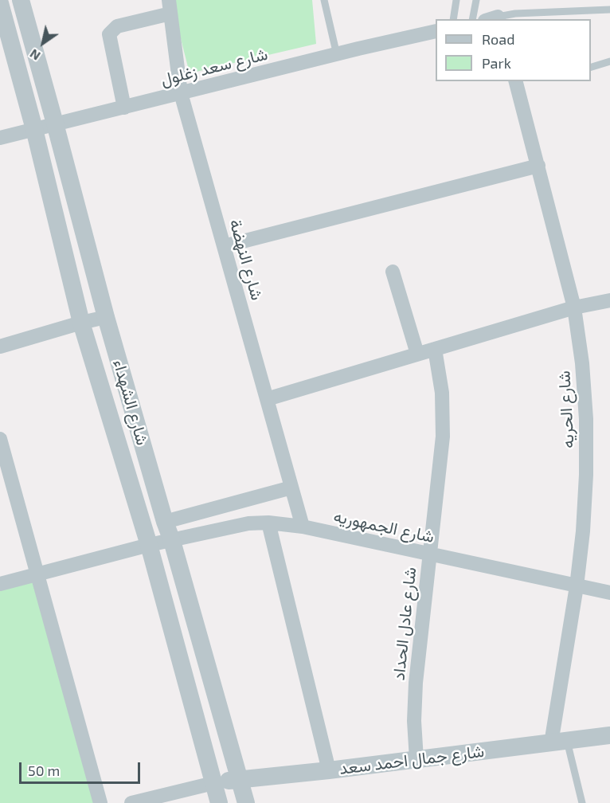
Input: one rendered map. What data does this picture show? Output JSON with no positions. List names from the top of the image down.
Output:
{
  "streets": {
    "street": [
      "شارع سعد زغلول",
      "شارع النهضة",
      "شارع الشهداء",
      "شارع الحريه",
      "شارع الجمهوريه",
      "شارع عادل الحداد",
      "شارع جمال احمد سعد"
    ]
  },
  "crossings": [
    ["شارع سعد زغلول", "شارع النهضة"],
    ["شارع سعد زغلول", "شارع الشهداء"],
    ["شارع النهضة", "شارع الجمهوريه"],
    ["شارع الشهداء", "شارع الجمهوريه"],
    ["شارع الشهداء", "شارع جمال احمد سعد"],
    ["شارع الحريه", "شارع الجمهوريه"],
    ["شارع الحريه", "شارع جمال احمد سعد"],
    ["شارع الجمهوريه", "شارع عادل الحداد"],
    ["شارع عادل الحداد", "شارع جمال احمد سعد"]
  ],
  "legend": ["Road", "Park"],
  "scale_bar": "50 m",
  "north": "bottom left"
}
